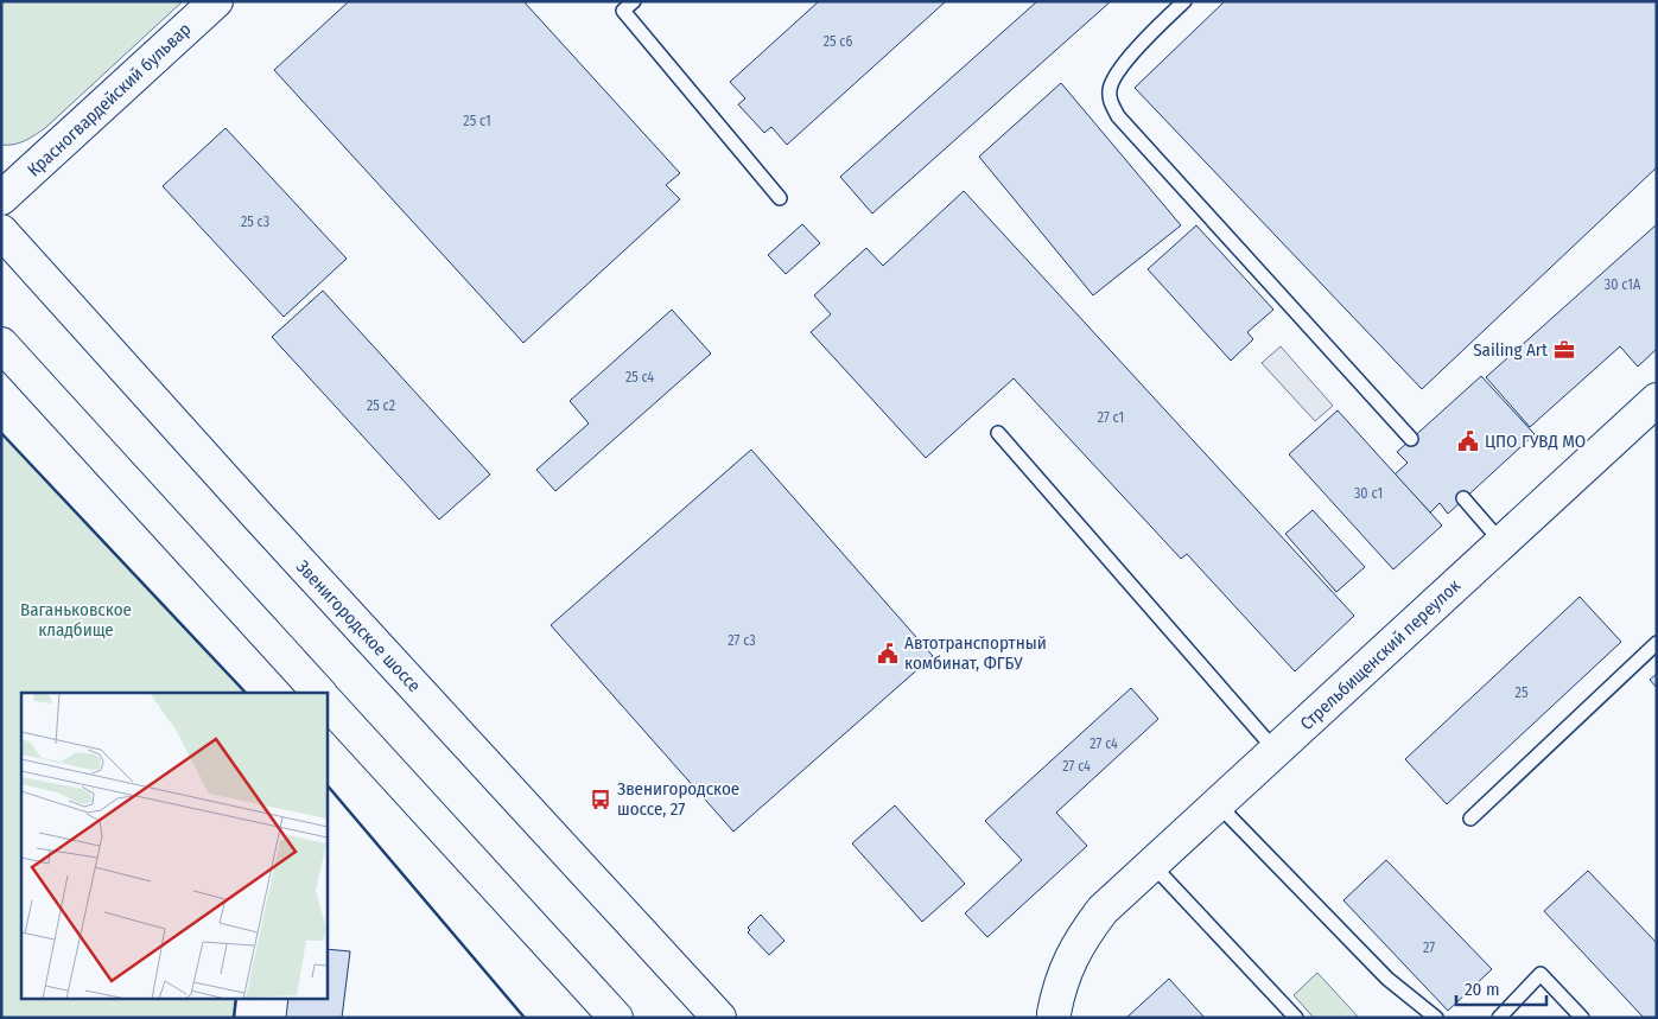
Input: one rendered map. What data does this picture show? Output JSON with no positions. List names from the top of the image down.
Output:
{
  "streets": {
    "main road": ["Красногвардейский бульвар", "Звенигородское шоссе", "Стрельбищенский переулок"]
  },
  "parks": ["Ваганьковское кладбище"],
  "places": {
    "office": ["Sailing Art"],
    "public building": ["ЦПО ГУВД МО", "Автотранспортный комбинат, ФГБУ"],
    "bus stop": ["Звенигородское шоссе, 27"]
  },
  "house_numbers": [
    "25 с6",
    "25 с1",
    "25 с3",
    "30 с1А",
    "25 с4",
    "25 с2",
    "27 с1",
    "30 с1",
    "27 с3",
    "25",
    "27 с4",
    "27 с4",
    "27"
  ],
  "scale_bar": "20 m"
}
